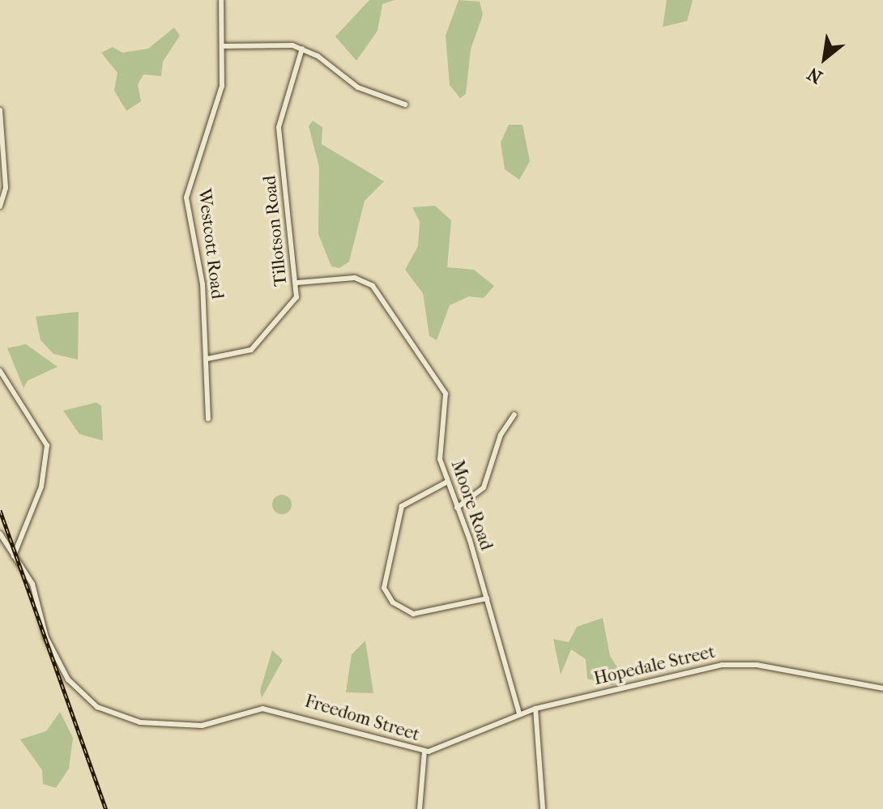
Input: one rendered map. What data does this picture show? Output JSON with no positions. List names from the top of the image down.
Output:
{
  "streets": {
    "street": [
      "Tillotson Road",
      "Westcott Road",
      "Moore Road",
      "Hopedale Street",
      "Freedom Street"
    ]
  },
  "crossings": [
    ["Tillotson Road", "Westcott Road"],
    ["Tillotson Road", "Moore Road"],
    ["Moore Road", "Freedom Street"],
    ["Hopedale Street", "Freedom Street"]
  ],
  "north": "bottom left"
}
